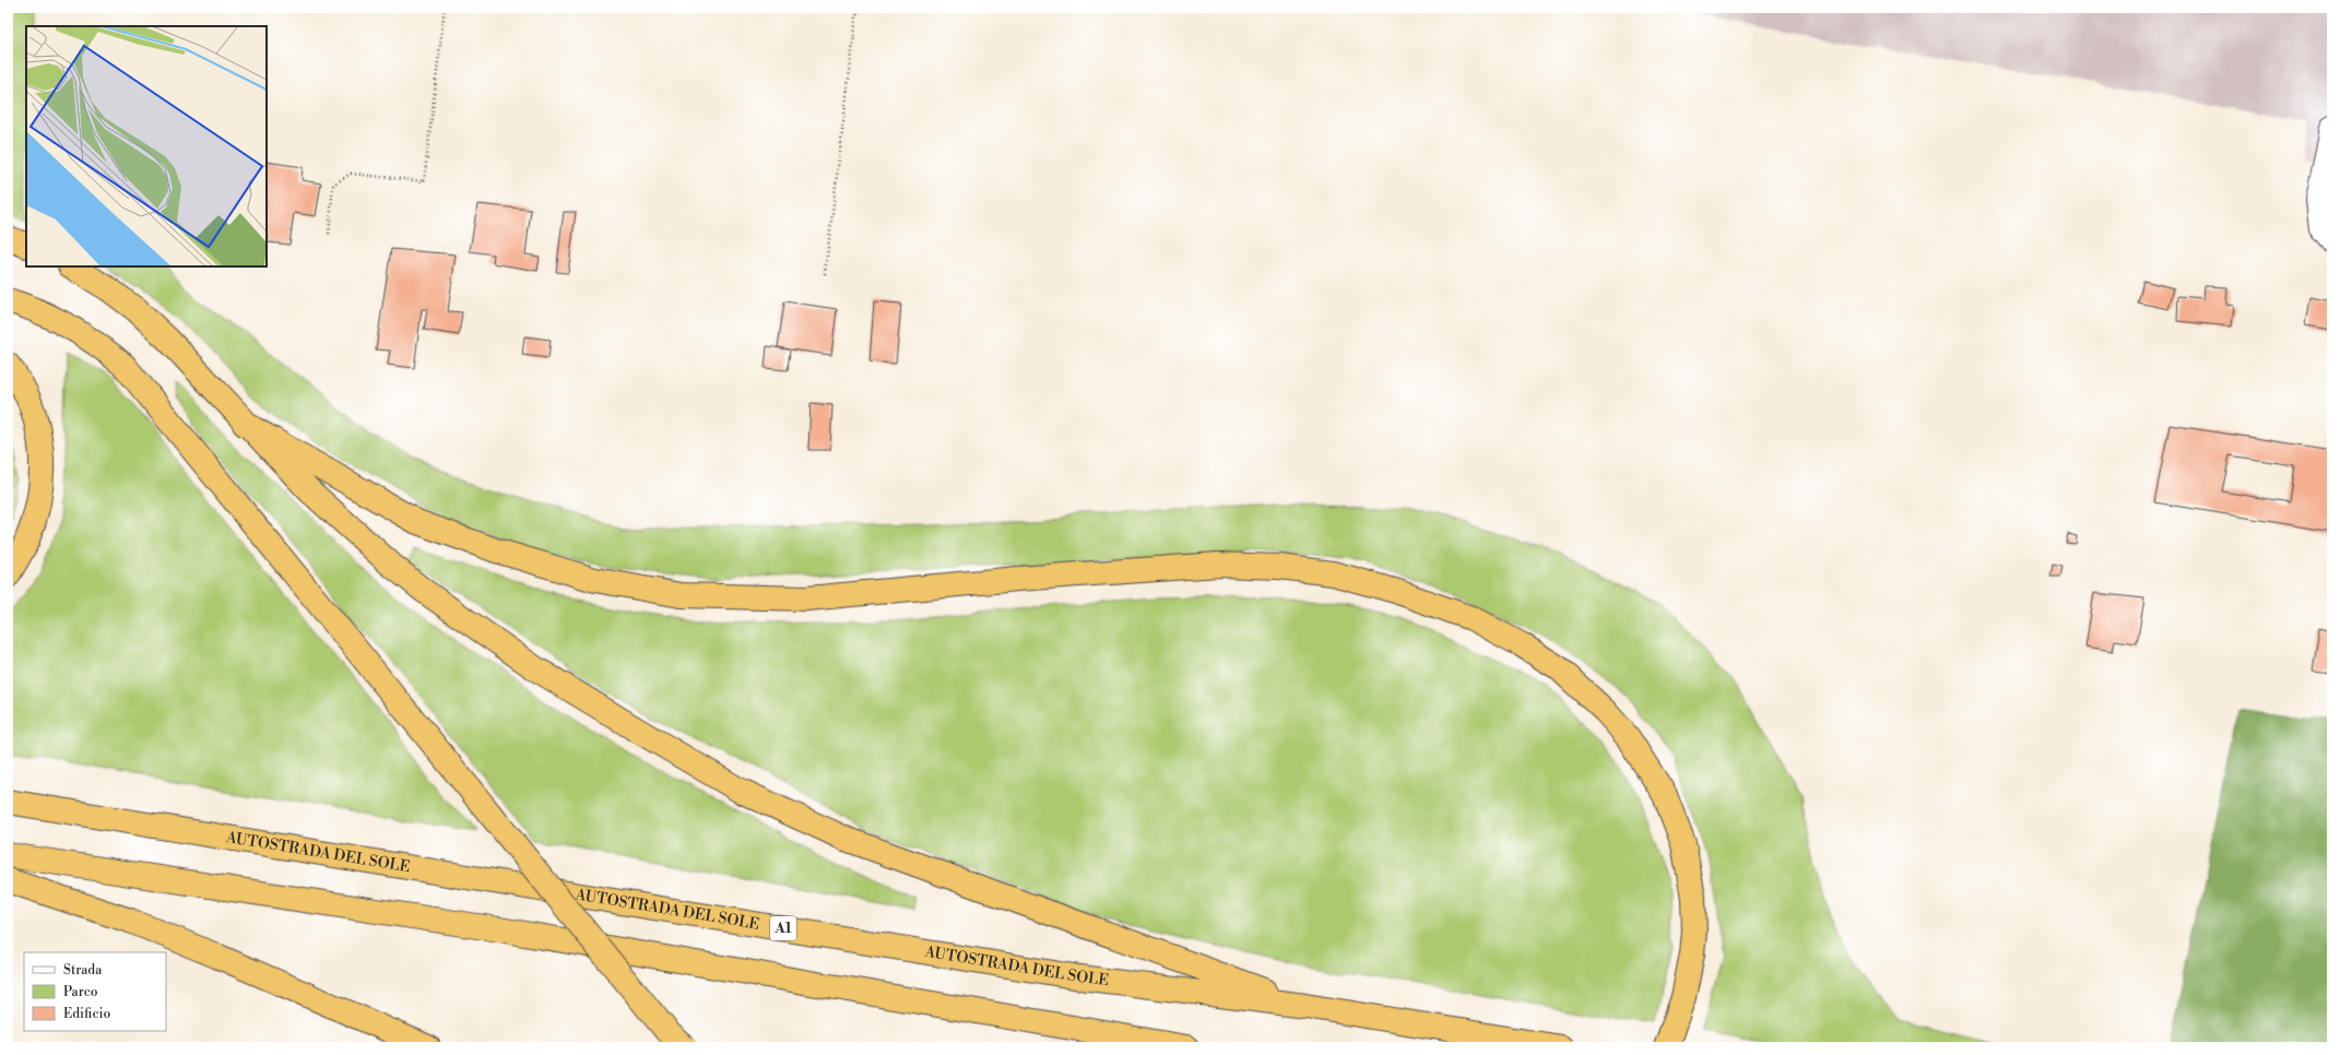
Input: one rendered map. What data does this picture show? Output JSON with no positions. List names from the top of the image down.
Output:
{
  "streets": {
    "highway": ["AUTOSTRADA DEL SOLE", "A1"]
  },
  "legend": ["Strada", "Parco", "Edificio"]
}
